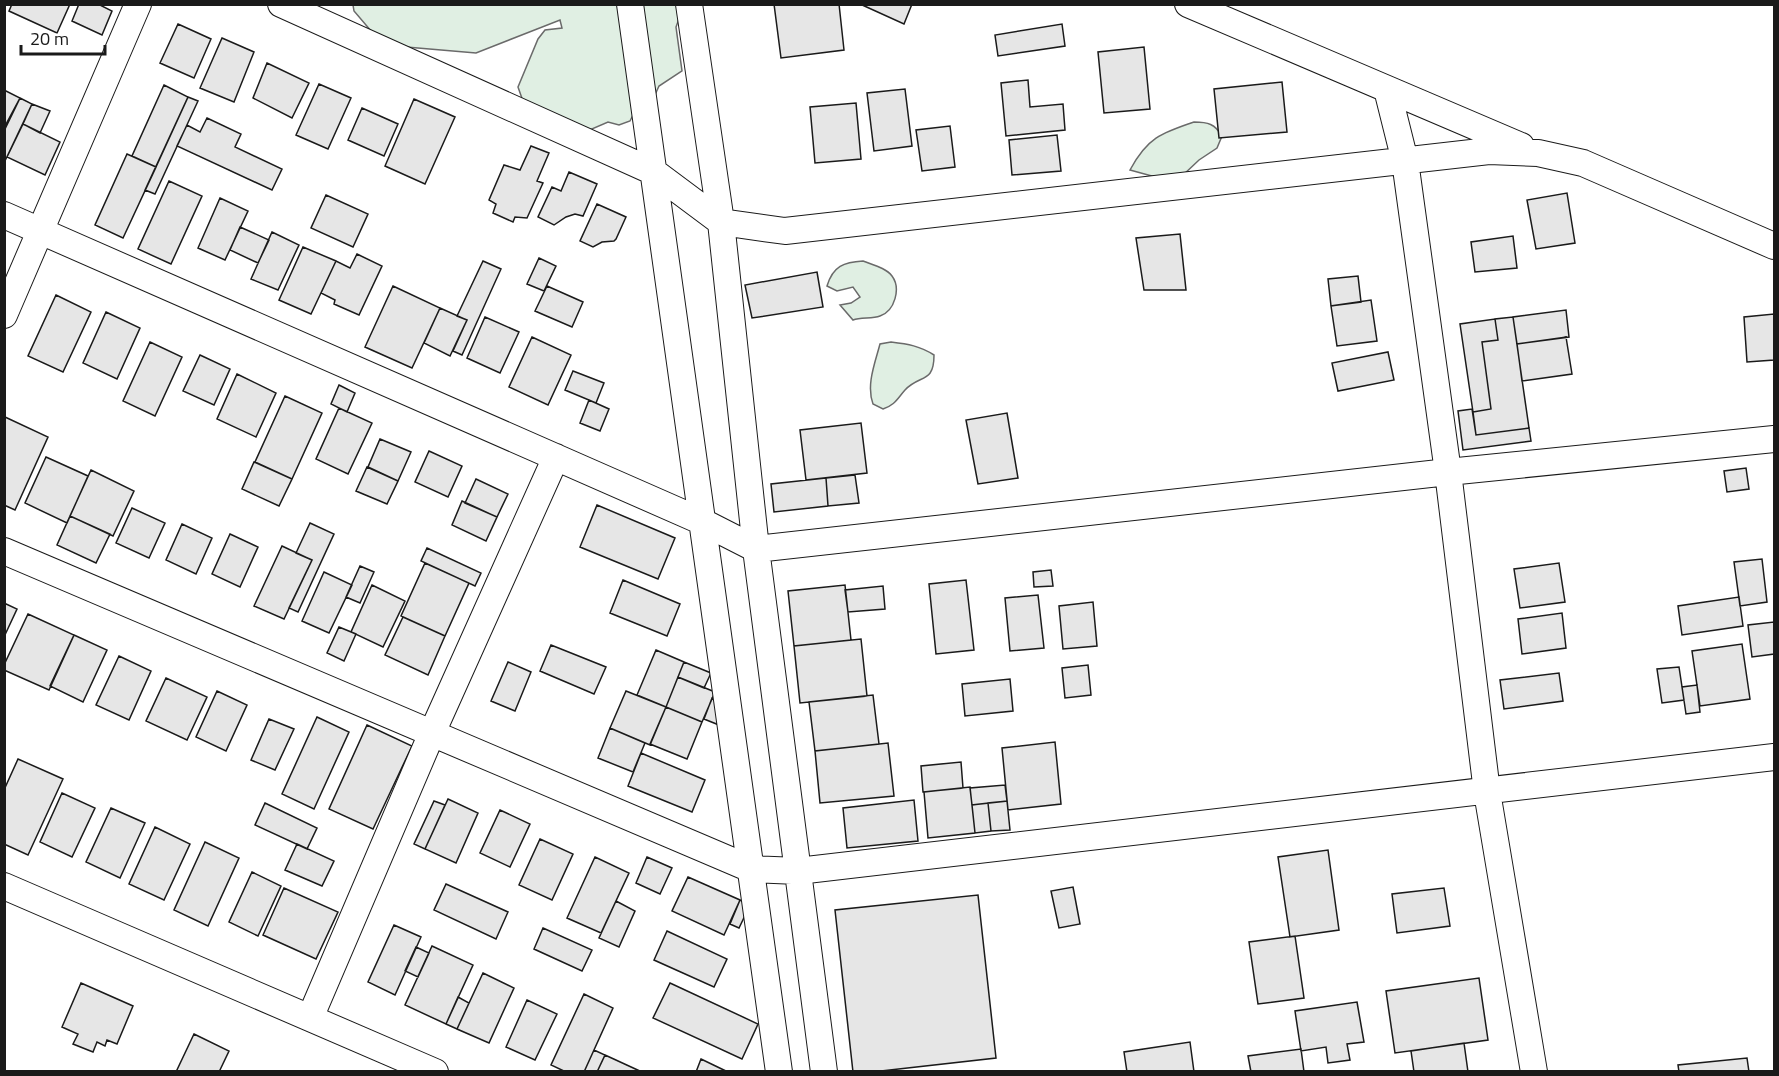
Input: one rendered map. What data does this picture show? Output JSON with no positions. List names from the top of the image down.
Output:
{
  "scale_bar": "20 m"
}
